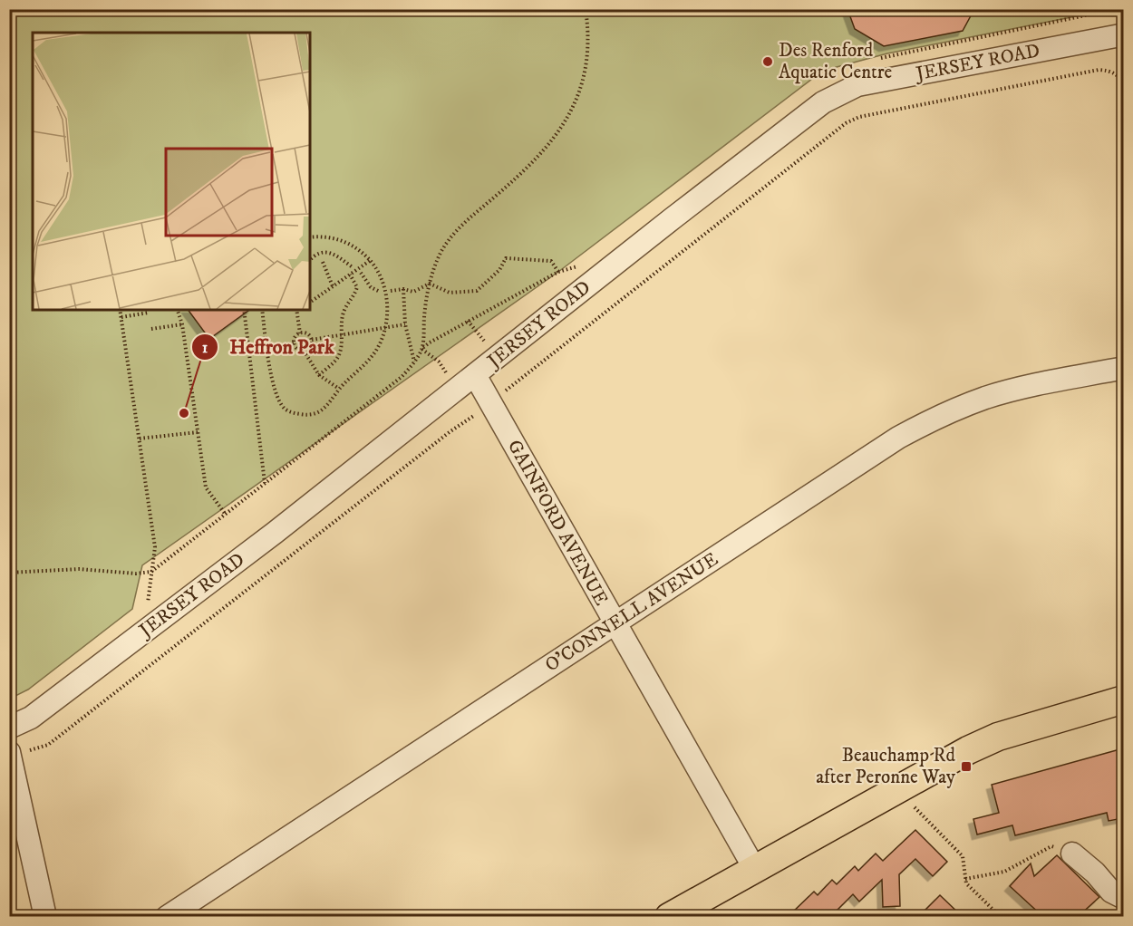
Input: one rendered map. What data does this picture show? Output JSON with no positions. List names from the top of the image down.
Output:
{
  "streets": {
    "street": ["JERSEY ROAD", "GAINFORD AVENUE", "O'CONNELL AVENUE"]
  },
  "crossings": [
    ["JERSEY ROAD", "GAINFORD AVENUE"],
    ["GAINFORD AVENUE", "O'CONNELL AVENUE"]
  ],
  "places": {
    "other": ["Des Renford Aquatic Centre", "Heffron Park"],
    "transit": ["Beauchamp Rd after Peronne Way"]
  }
}
